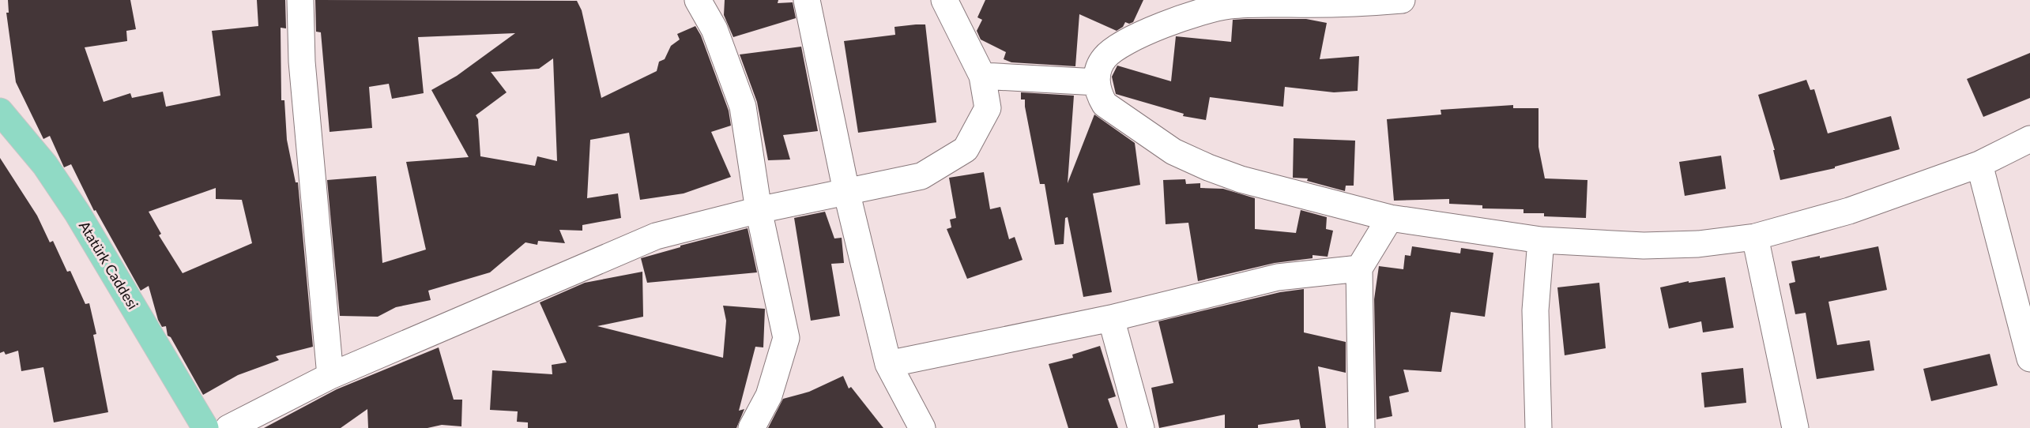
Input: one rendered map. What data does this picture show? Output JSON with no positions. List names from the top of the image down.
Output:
{
  "streets": {
    "main road": ["Atatürk Caddesi"]
  }
}
